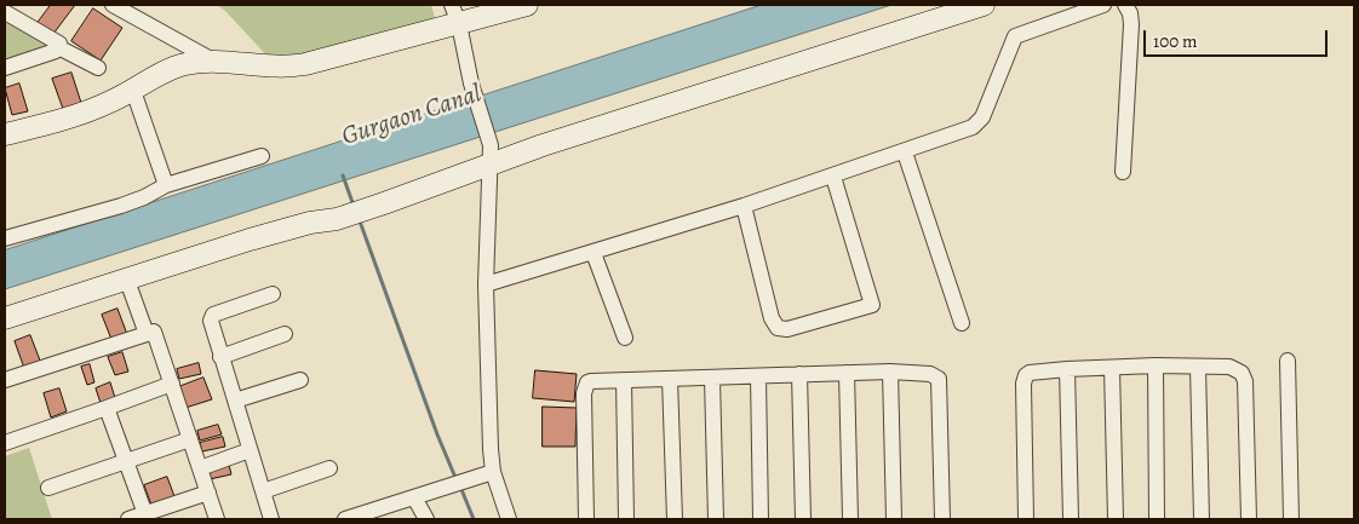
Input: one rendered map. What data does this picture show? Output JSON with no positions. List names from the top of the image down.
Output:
{
  "water": ["Gurgaon Canal"],
  "scale_bar": "100 m"
}
